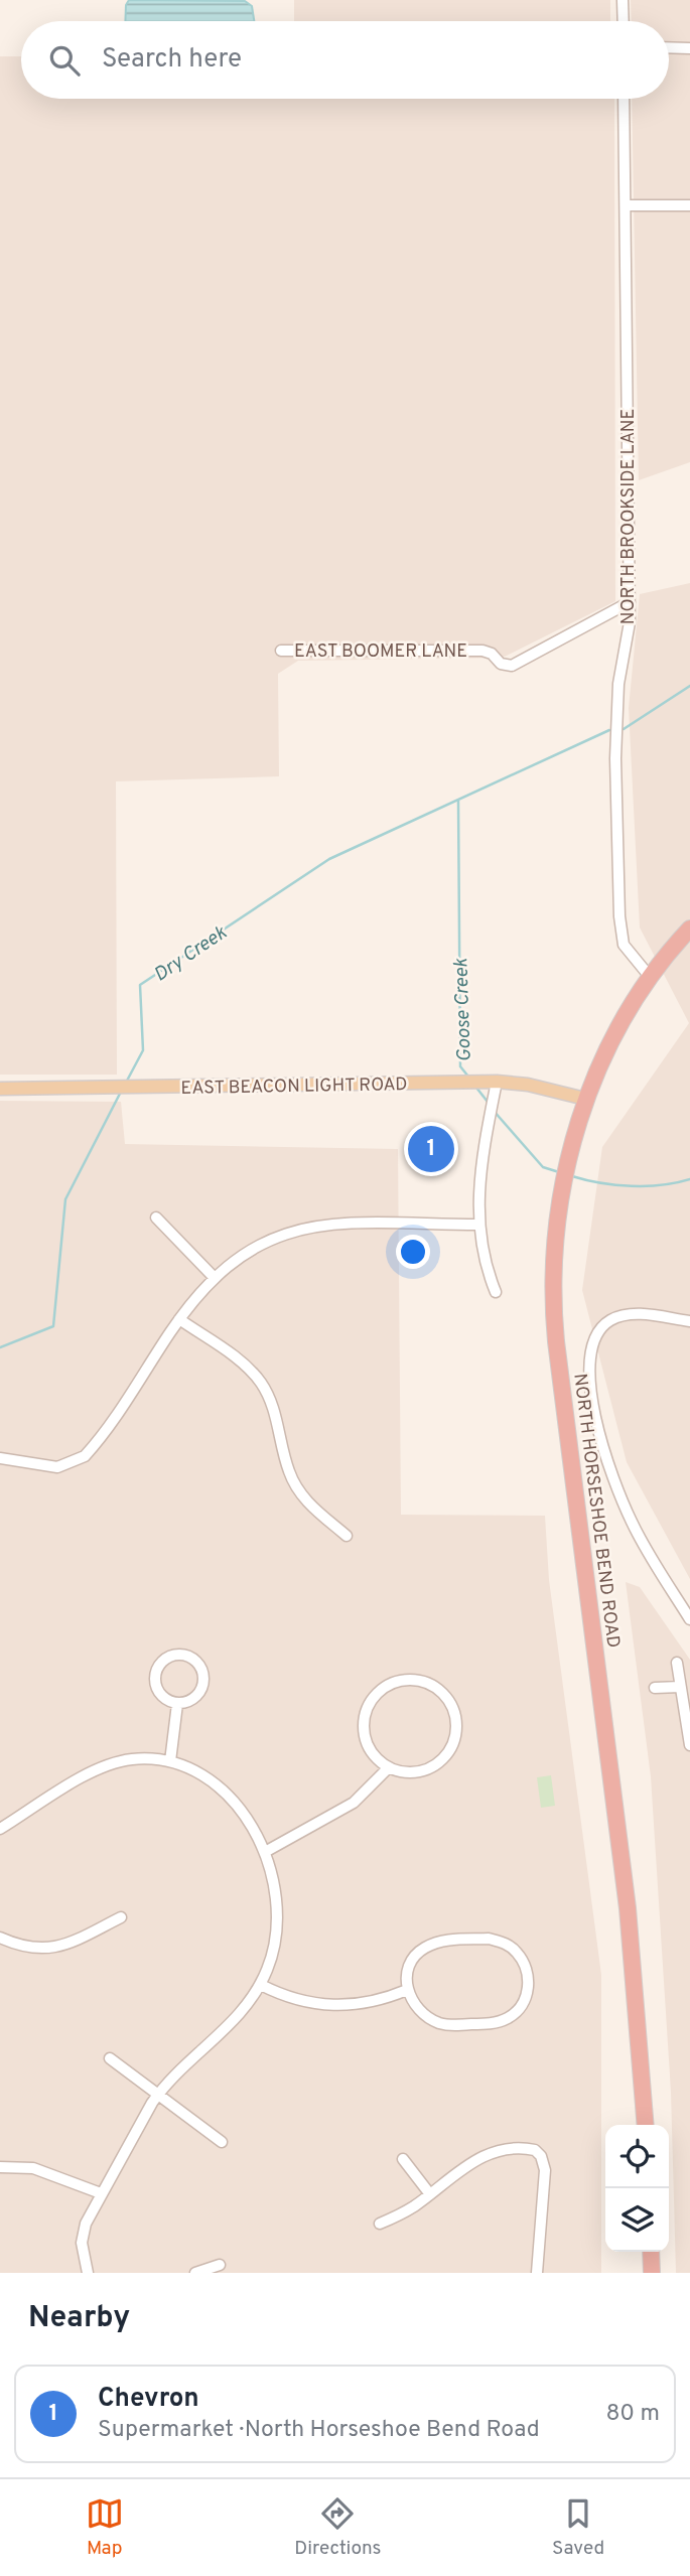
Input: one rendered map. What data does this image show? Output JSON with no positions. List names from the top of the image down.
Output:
{
  "streets": {
    "highway": ["NORTH HORSESHOE BEND ROAD"],
    "main road": ["EAST BEACON LIGHT ROAD"],
    "street": ["NORTH BROOKSIDE LANE", "EAST BOOMER LANE"]
  },
  "crossings": [
    ["NORTH BROOKSIDE LANE", "EAST BOOMER LANE"],
    ["NORTH BROOKSIDE LANE", "NORTH HORSESHOE BEND ROAD"],
    ["EAST BEACON LIGHT ROAD", "NORTH HORSESHOE BEND ROAD"]
  ],
  "water": ["Dry Creek", "Goose Creek"],
  "page": {
    "search": "Search here",
    "pins": "1",
    "heading": "Nearby",
    "list": [
      {
        "mark": "1",
        "name": "Chevron",
        "note": "Supermarket · North Horseshoe Bend Road",
        "value": "80 m"
      }
    ],
    "nav": ["Map", "Directions", "Saved"]
  }
}
